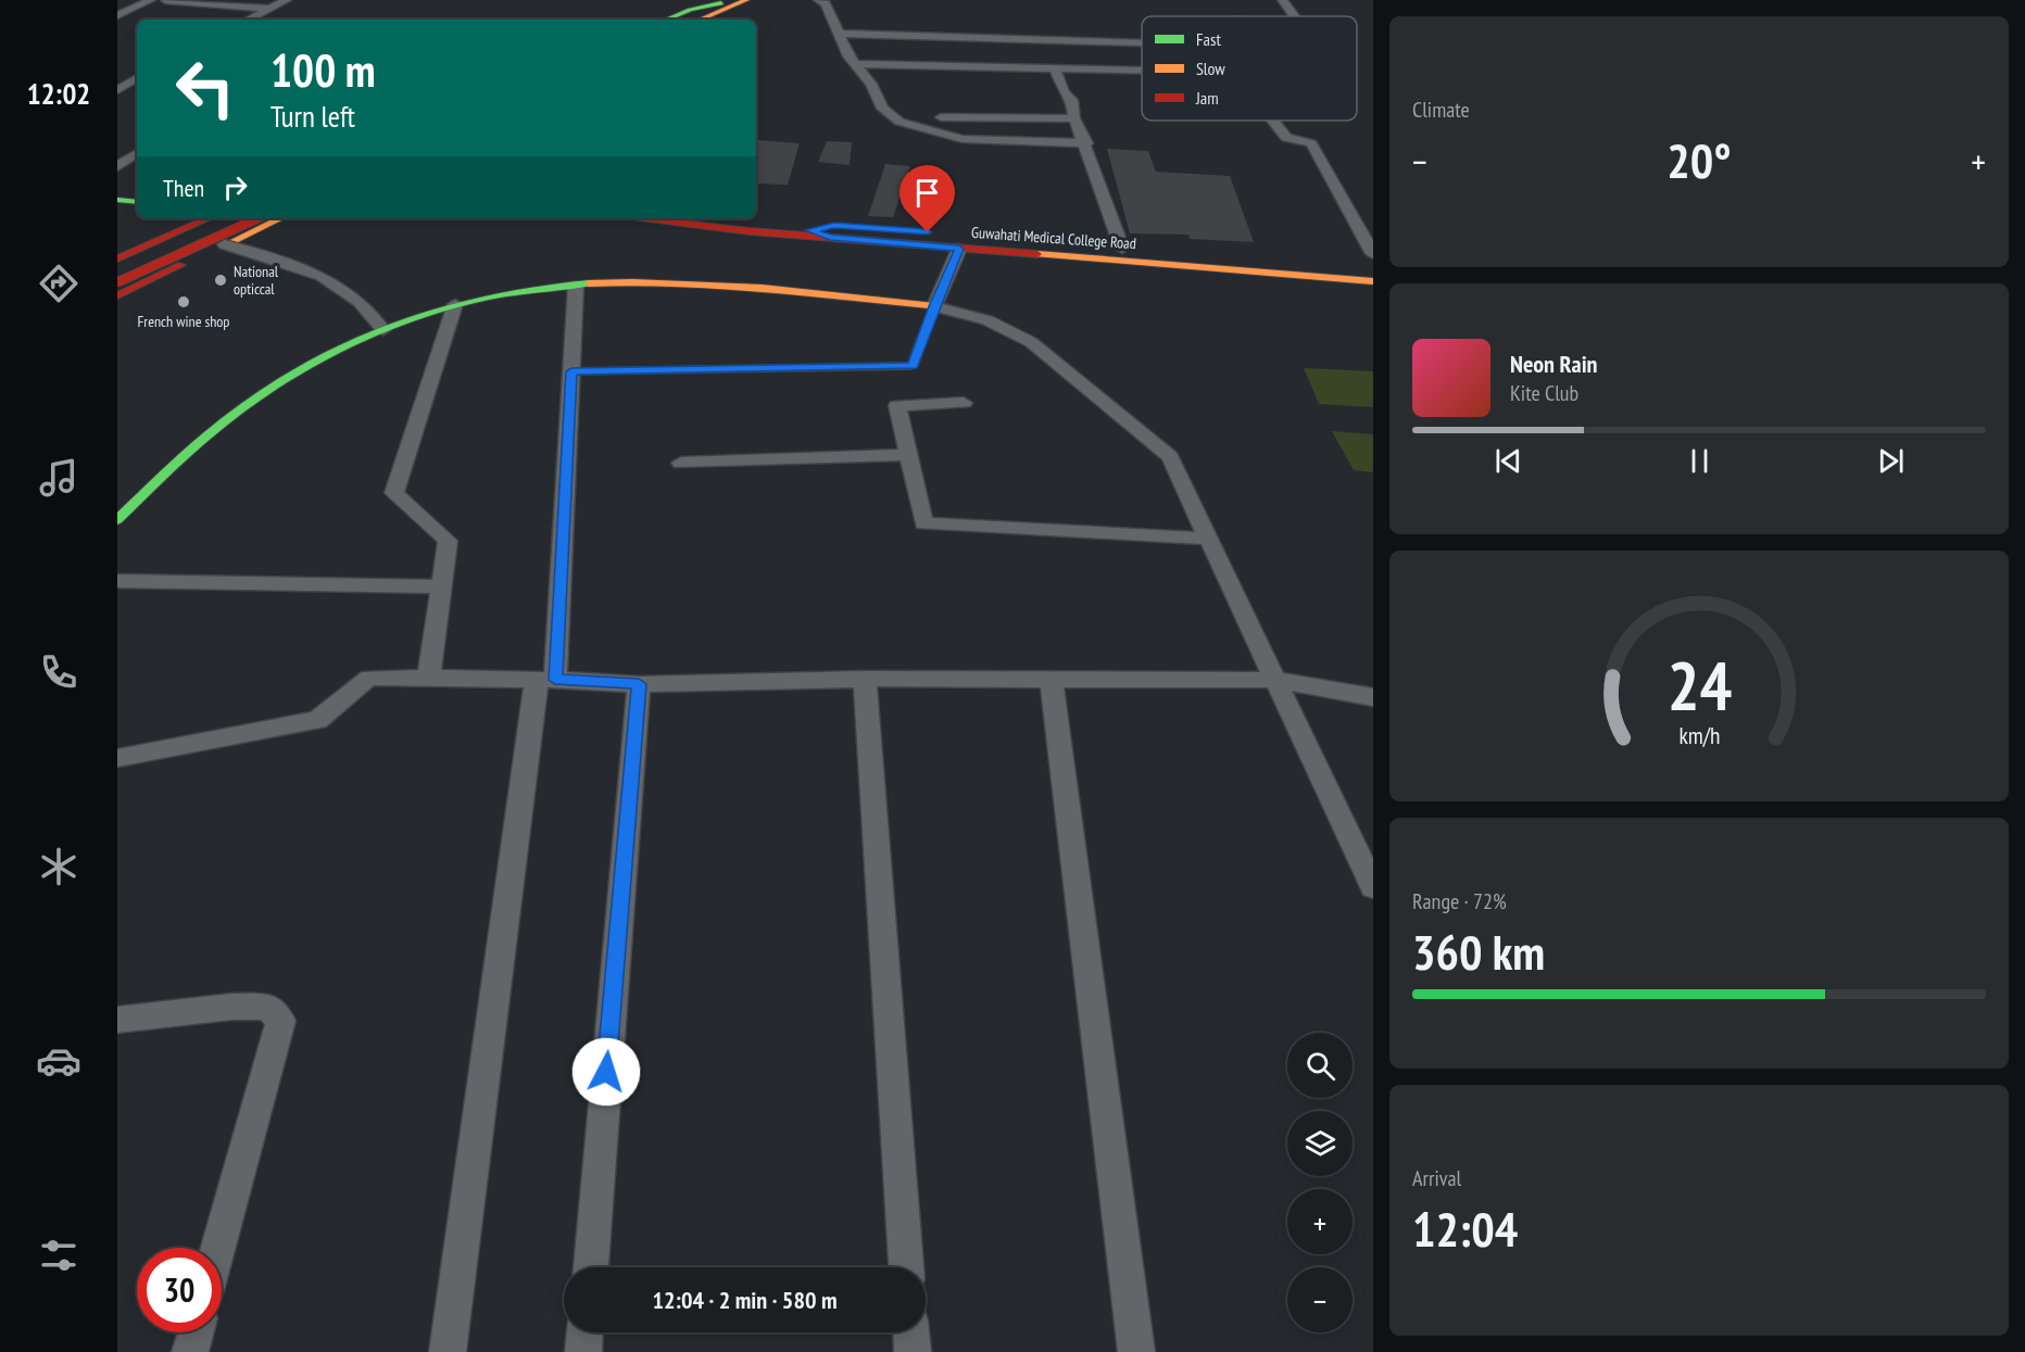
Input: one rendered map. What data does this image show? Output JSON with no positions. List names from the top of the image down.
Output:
{
  "streets": {
    "main road": ["Guwahati Medical College Road"]
  },
  "places": ["National opticcal", "French wine shop"],
  "legend": ["Fast", "Slow", "Jam"],
  "page": {
    "tabs": "12:02",
    "tile": [
      "Climate",
      ["Range · 72%", "360 km"],
      ["Arrival", "12:04"]
    ],
    "turn": ["100 m", "Turn left"],
    "heat": ["−", "20°", "+"],
    "then": "Then",
    "song": ["Neon Rain", "Kite Club"],
    "map_buttons": ["+", "−"],
    "limit": "30",
    "trip": "12:04 · 2 min · 580 m",
    "gauge": ["24", "km/h"]
  }
}
